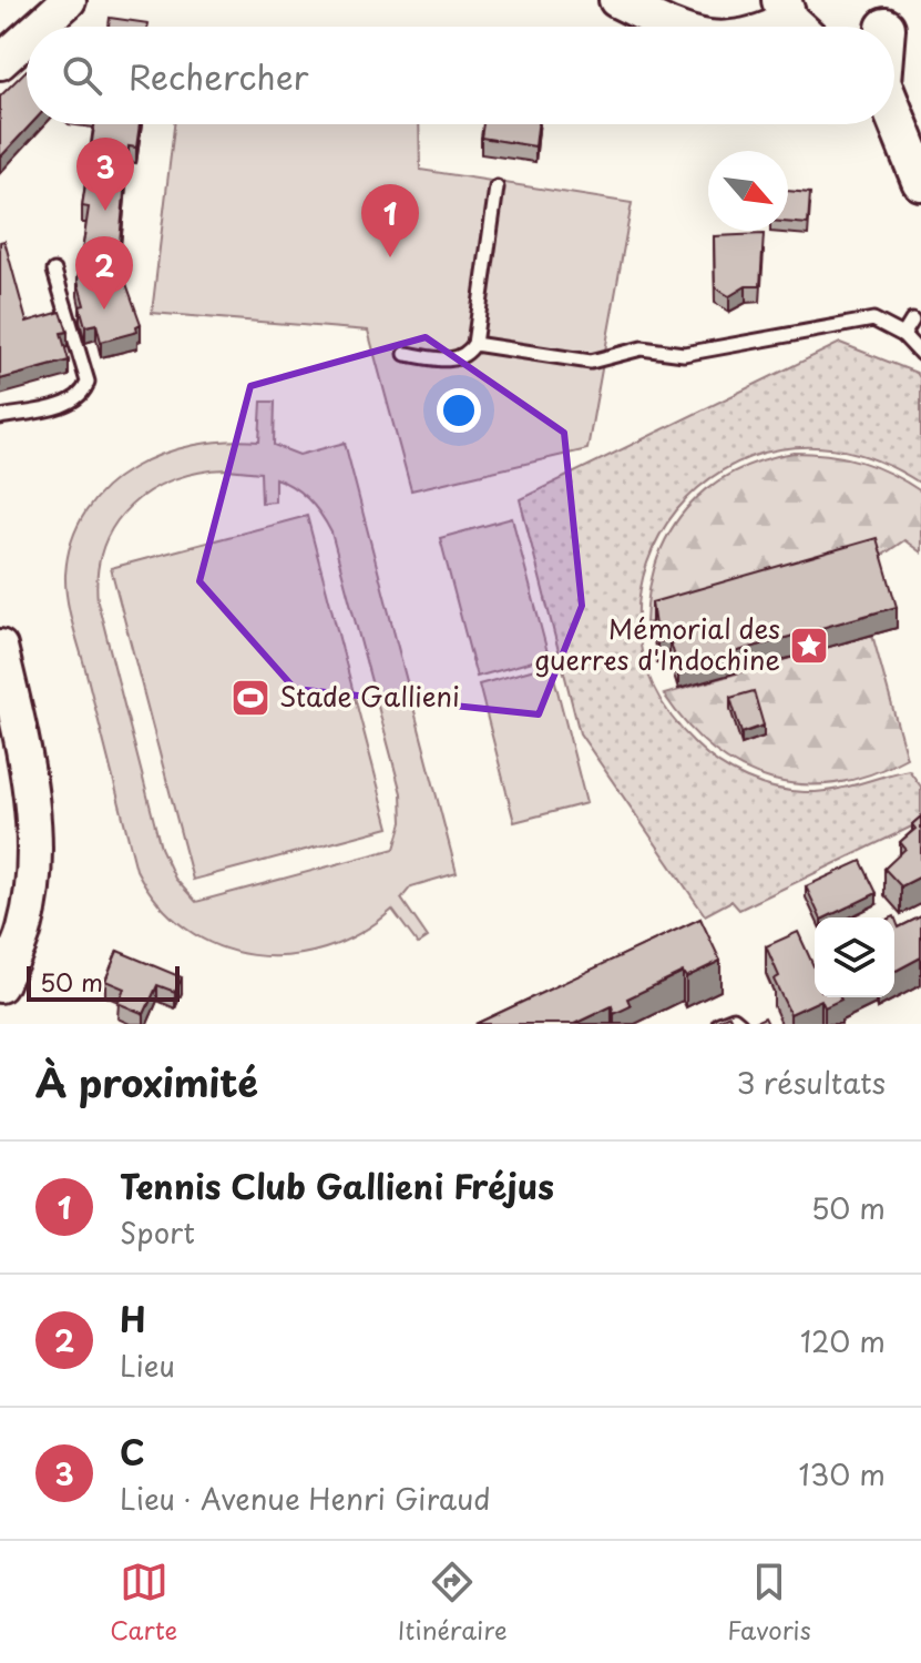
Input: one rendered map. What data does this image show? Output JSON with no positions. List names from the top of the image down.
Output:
{
  "places": {
    "place": ["Mémorial des guerres d'Indochine"],
    "sports": ["Stade Gallieni"]
  },
  "scale_bar": "50 m",
  "north": "bottom right",
  "page": {
    "search": "Rechercher",
    "pins": ["3", "1", "2"],
    "scale": "50 m",
    "heading": ["À proximité", "3 résultats"],
    "list": [
      {
        "mark": "1",
        "name": "Tennis Club Gallieni Fréjus",
        "note": "Sport",
        "value": "50 m"
      },
      {
        "mark": "2",
        "name": "H",
        "note": "Lieu",
        "value": "120 m"
      },
      {
        "mark": "3",
        "name": "C",
        "note": "Lieu · Avenue Henri Giraud",
        "value": "130 m"
      }
    ],
    "nav": ["Carte", "Itinéraire", "Favoris"]
  }
}
